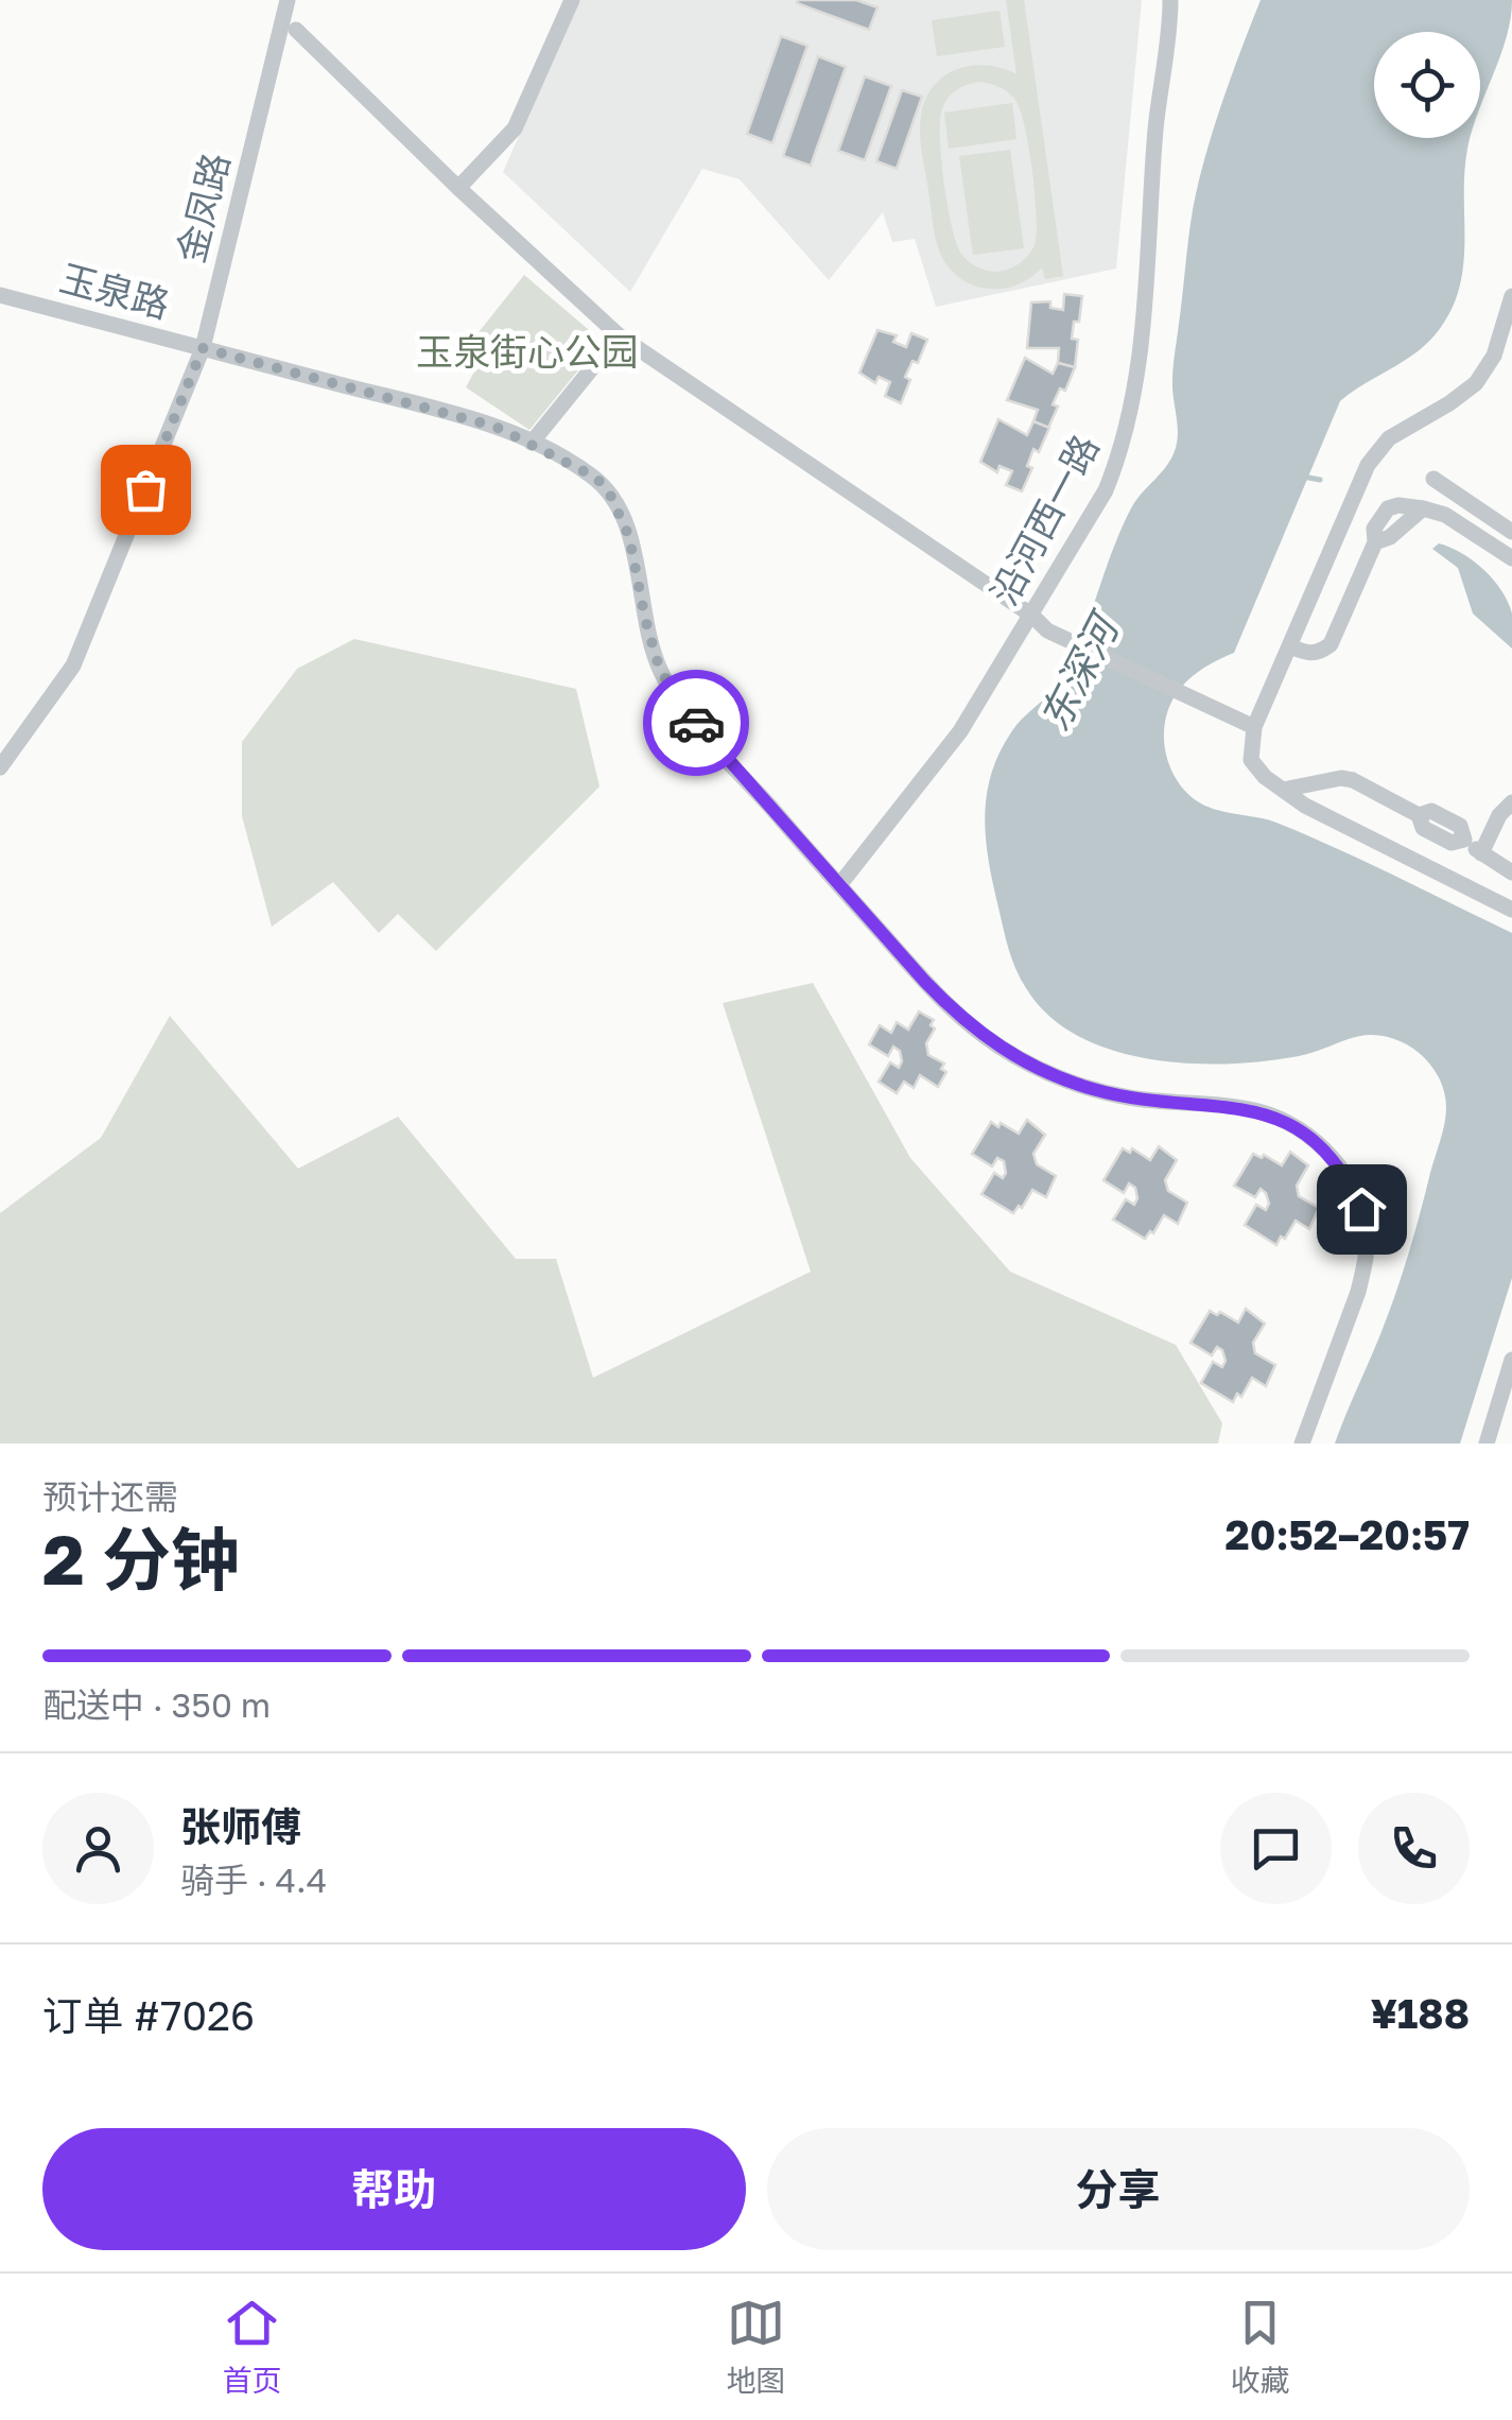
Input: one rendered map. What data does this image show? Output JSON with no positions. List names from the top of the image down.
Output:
{
  "streets": {
    "street": ["金凤路", "玉泉路", "沿河西一路"]
  },
  "crossings": [
    ["金凤路", "玉泉路"],
    ["玉泉路", "沿河西一路"]
  ],
  "water": ["东深河"],
  "parks": ["玉泉街心公园"],
  "page": {
    "heading": ["2 分钟", "预计还需", "20:52–20:57"],
    "panel": [
      "张师傅",
      "骑手 · 4.4",
      "订单 #7026",
      "¥188"
    ],
    "bar": "配送中 · 350 m",
    "buttons": ["帮助", "分享"],
    "tabs": ["首页", "地图", "收藏"]
  }
}
